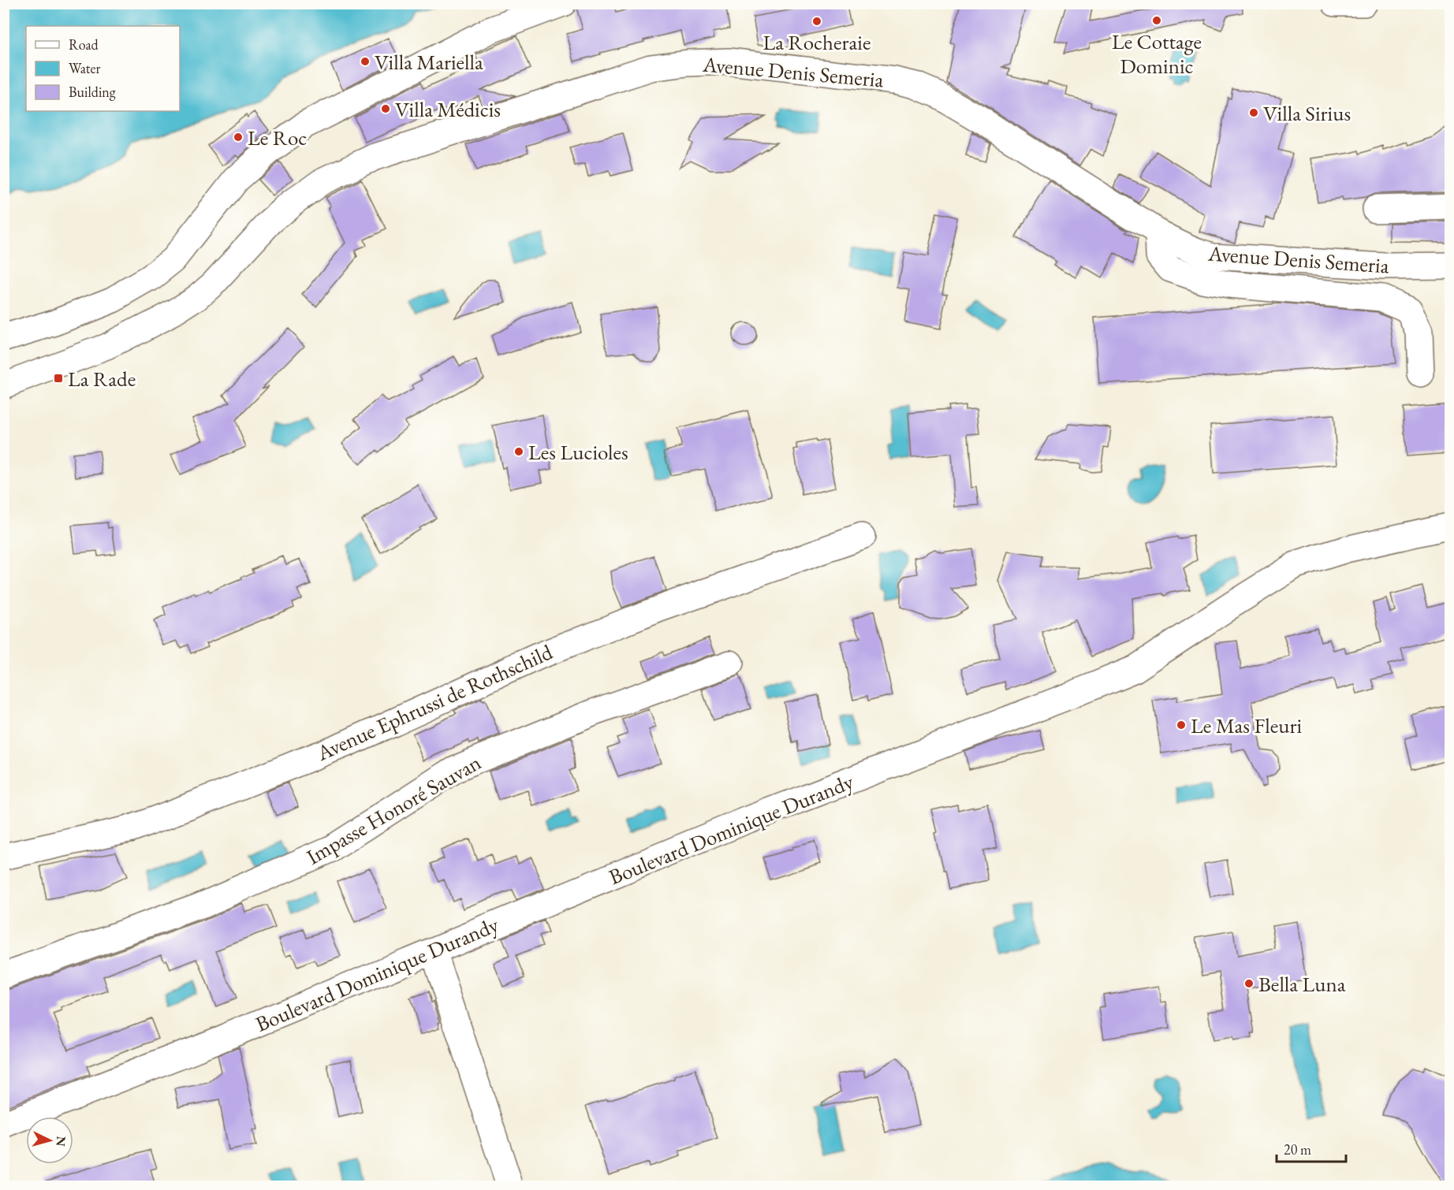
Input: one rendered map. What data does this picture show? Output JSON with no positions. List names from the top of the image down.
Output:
{
  "streets": {
    "street": [
      "Avenue Denis Semeria",
      "Avenue Ephrussi de Rothschild",
      "Impasse Honoré Sauvan",
      "Boulevard Dominique Durandy"
    ]
  },
  "places": {
    "other": [
      "Le Cottage Dominic",
      "La Rocheraie",
      "Villa Mariella",
      "Villa Médicis",
      "Villa Sirius",
      "Le Roc",
      "Les Lucioles",
      "Le Mas Fleuri",
      "Bella Luna"
    ],
    "transit": ["La Rade"]
  },
  "legend": ["Road", "Water", "Building"],
  "scale_bar": "20 m",
  "north": "right"
}
